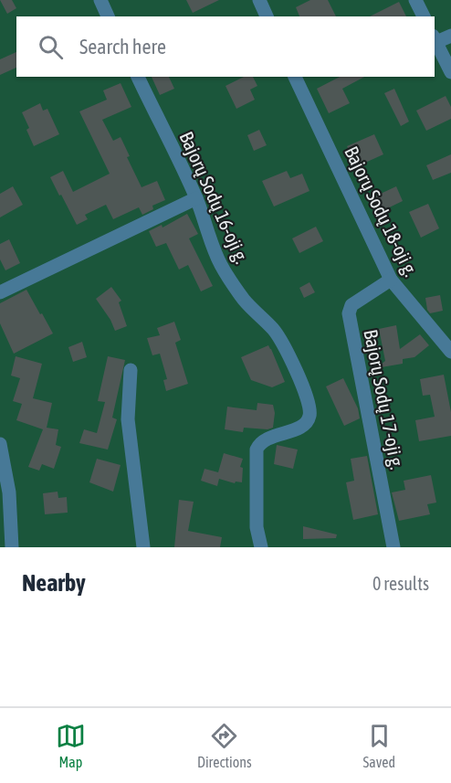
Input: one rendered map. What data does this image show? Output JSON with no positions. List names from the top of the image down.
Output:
{
  "streets": {
    "street": ["Bajorų Sodų 16-oji g.", "Bajorų Sodų 18-oji g.", "Bajorų Sodų 17-oji g."]
  },
  "crossings": [
    ["Bajorų Sodų 18-oji g.", "Bajorų Sodų 17-oji g."]
  ],
  "page": {
    "search": "Search here",
    "heading": ["Nearby", "0 results"],
    "nav": ["Map", "Directions", "Saved"]
  }
}
